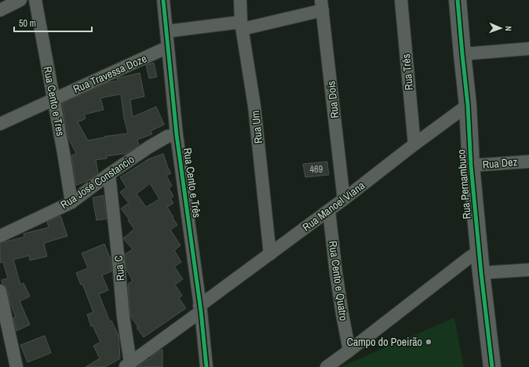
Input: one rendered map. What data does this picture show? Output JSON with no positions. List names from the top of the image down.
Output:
{
  "streets": {
    "street": [
      "Rua Três",
      "Rua Travessa Doze",
      "Rua Dois",
      "Rua Cento e Tres",
      "Rua Um",
      "Rua Dez",
      "Rua José Constancio",
      "Rua Cento e Três",
      "Rua Pernambuco",
      "Rua Manoel Viana",
      "Rua C",
      "Rua Cento e Quatro"
    ]
  },
  "crossings": [
    ["Rua Três", "Rua Manoel Viana"],
    ["Rua Travessa Doze", "Rua Cento e Tres"],
    ["Rua Travessa Doze", "Rua Cento e Três"],
    ["Rua Dois", "Rua Manoel Viana"],
    ["Rua Cento e Tres", "Rua José Constancio"],
    ["Rua Um", "Rua Manoel Viana"],
    ["Rua Dez", "Rua Pernambuco"],
    ["Rua José Constancio", "Rua Cento e Três"],
    ["Rua José Constancio", "Rua C"],
    ["Rua Cento e Três", "Rua Manoel Viana"],
    ["Rua Pernambuco", "Rua Manoel Viana"],
    ["Rua Manoel Viana", "Rua C"],
    ["Rua Manoel Viana", "Rua Cento e Quatro"]
  ],
  "places": ["Campo do Poeirão"],
  "house_numbers": ["469"],
  "scale_bar": "50 m",
  "north": "right"
}
